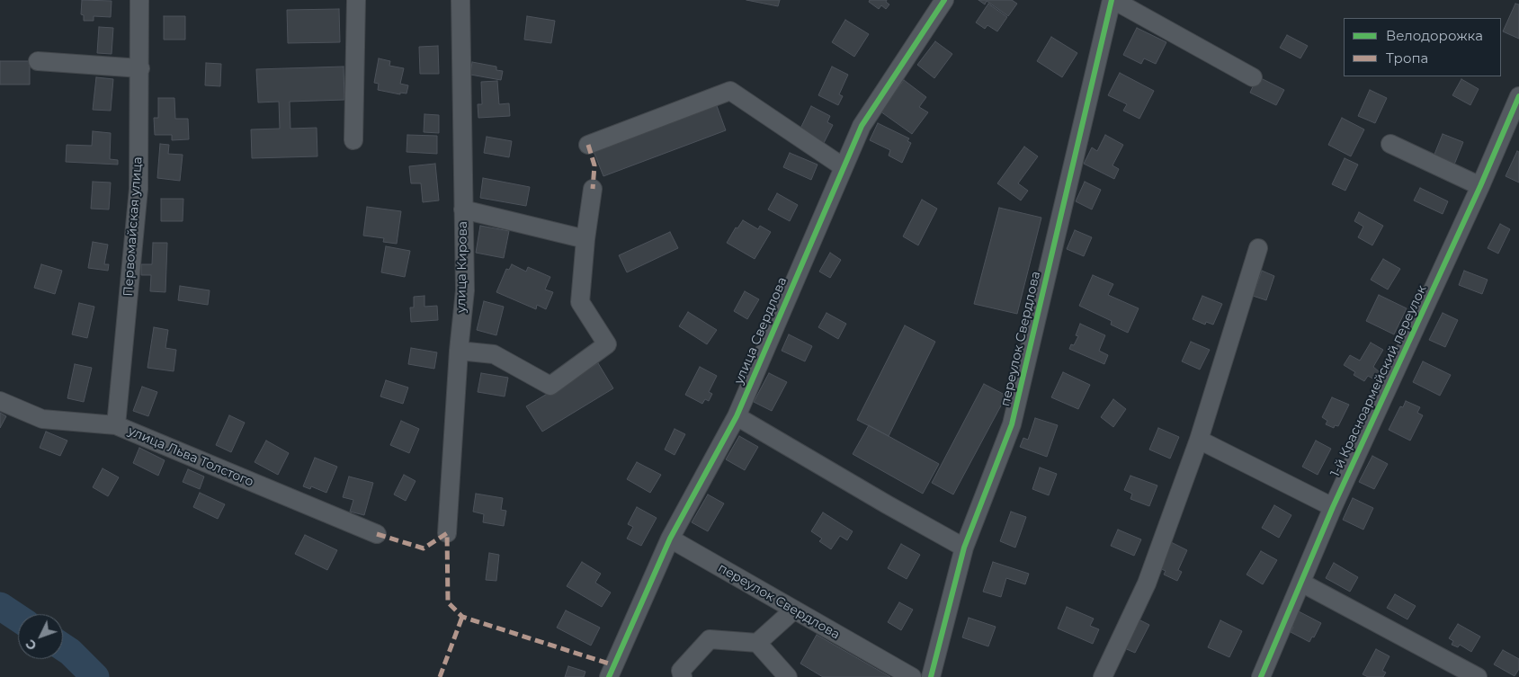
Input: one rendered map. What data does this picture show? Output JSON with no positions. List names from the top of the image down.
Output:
{
  "streets": {
    "street": [
      "Первомайская улица",
      "улица Кирова",
      "улица Свердлова",
      "переулок Свердлова",
      "1-й Красноармейский переулок",
      "улица Льва Толстого"
    ]
  },
  "crossings": [
    ["Первомайская улица", "улица Льва Толстого"],
    ["улица Свердлова", "переулок Свердлова"]
  ],
  "legend": ["Велодорожка", "Тропа"],
  "north": "bottom left"
}
